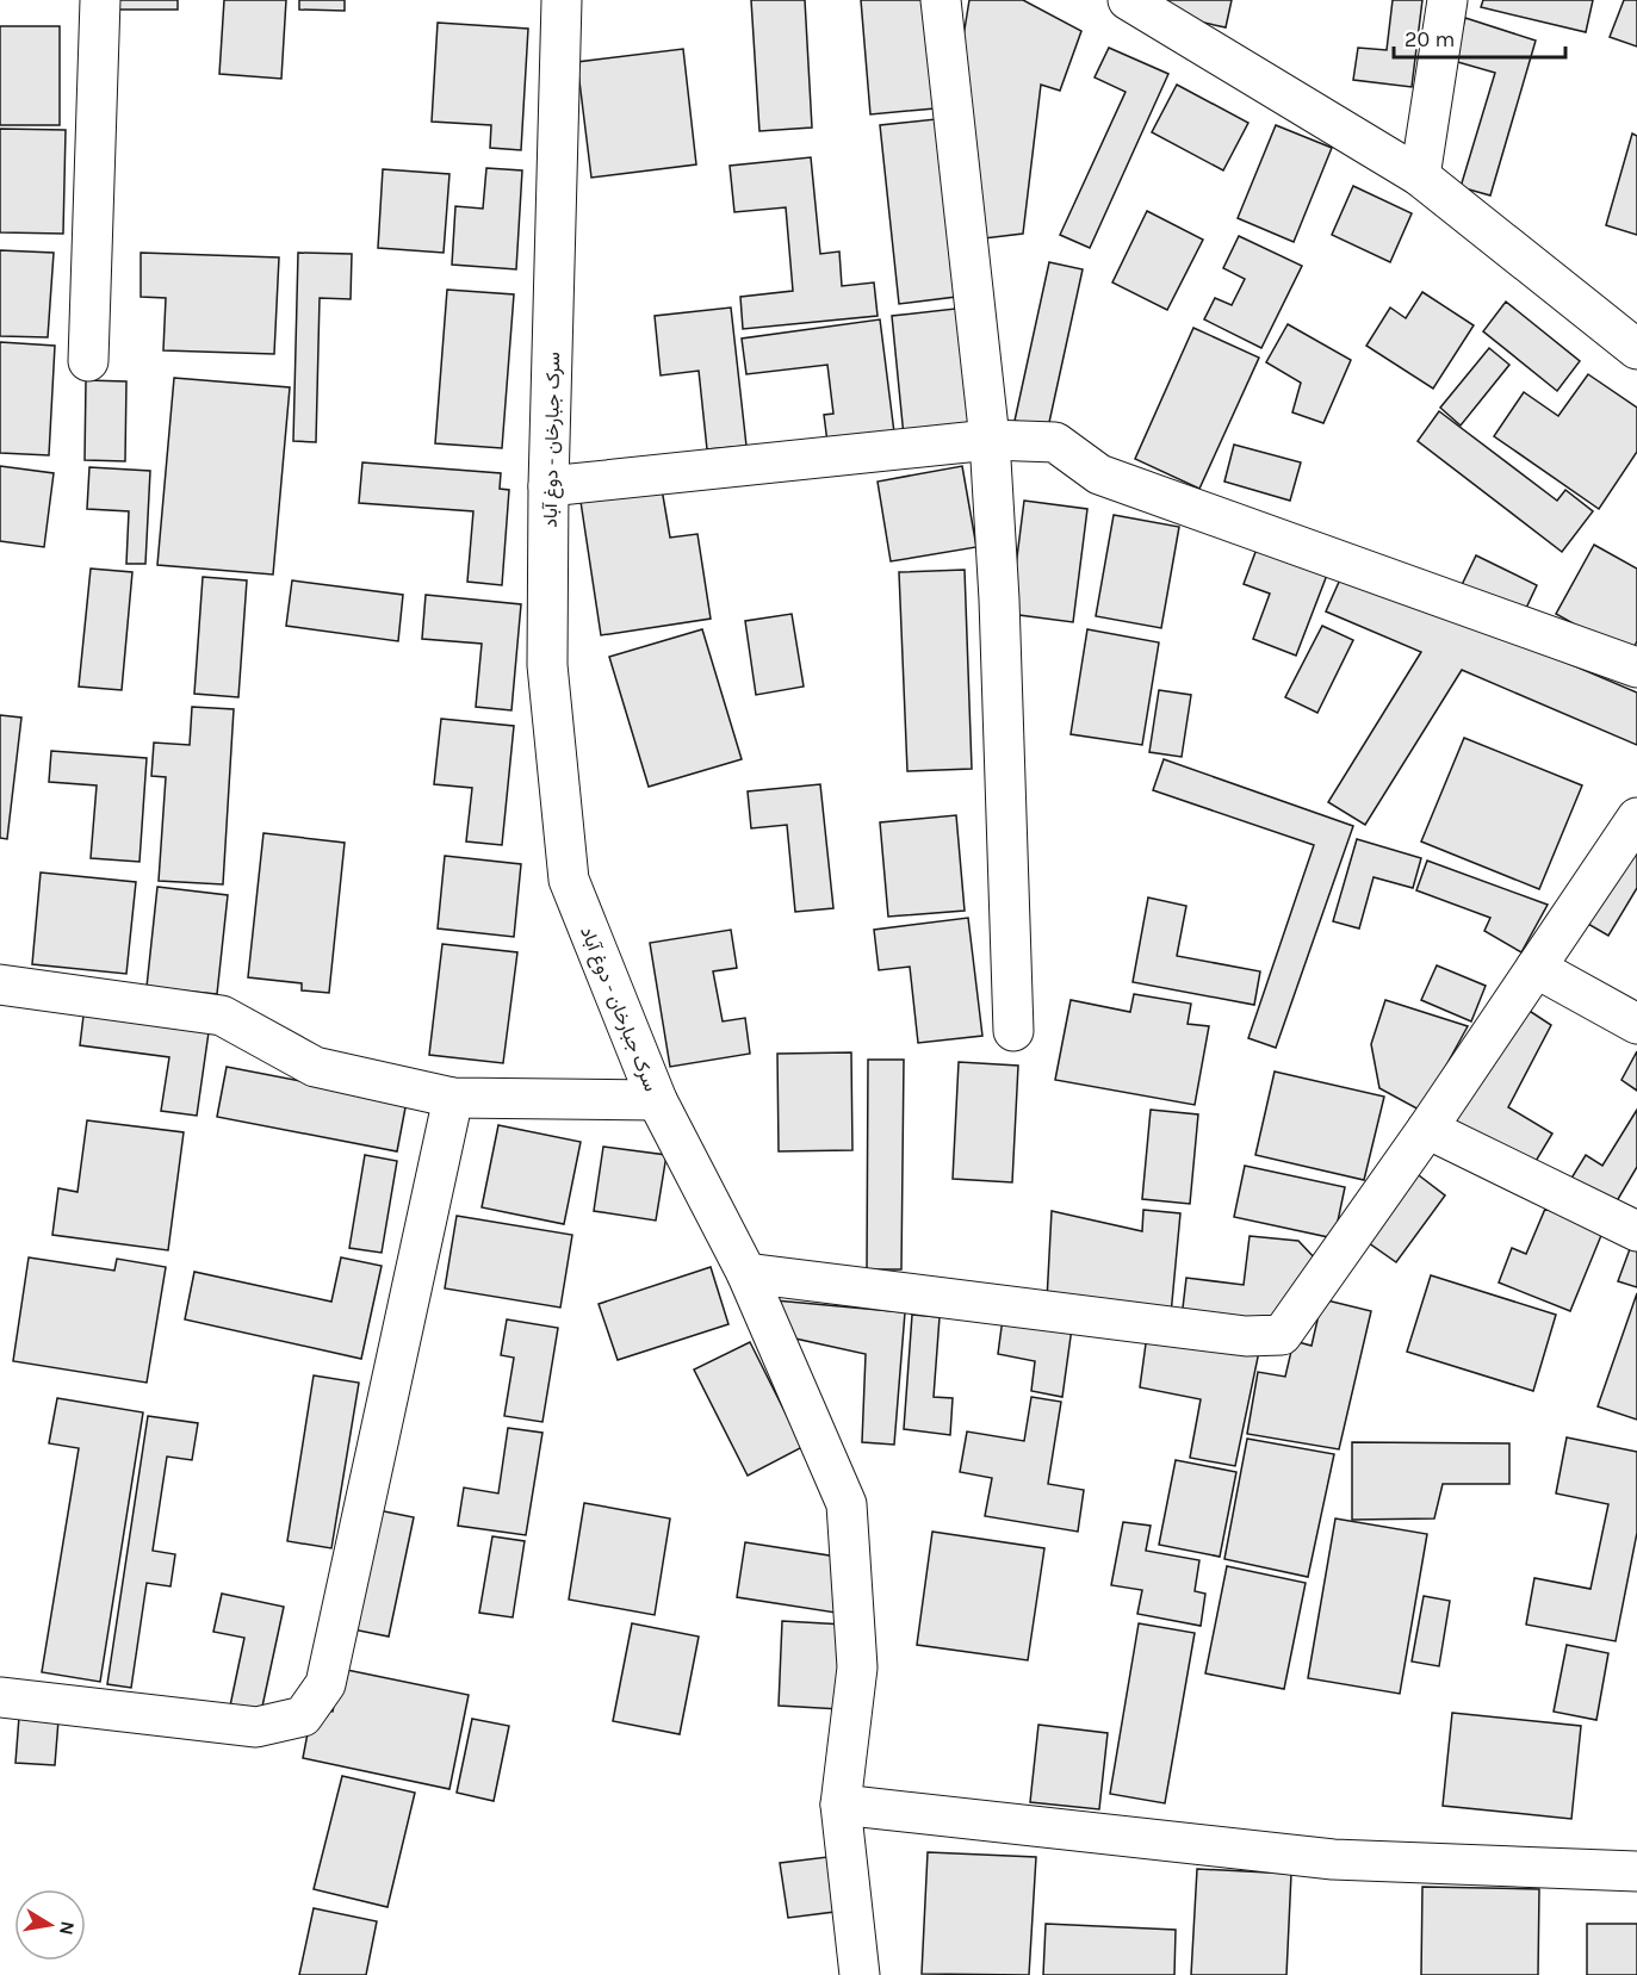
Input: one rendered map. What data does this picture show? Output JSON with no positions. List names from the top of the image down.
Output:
{
  "streets": {
    "street": ["سرک جبارخان - دوغ آباد"]
  },
  "scale_bar": "20 m",
  "north": "right"
}
